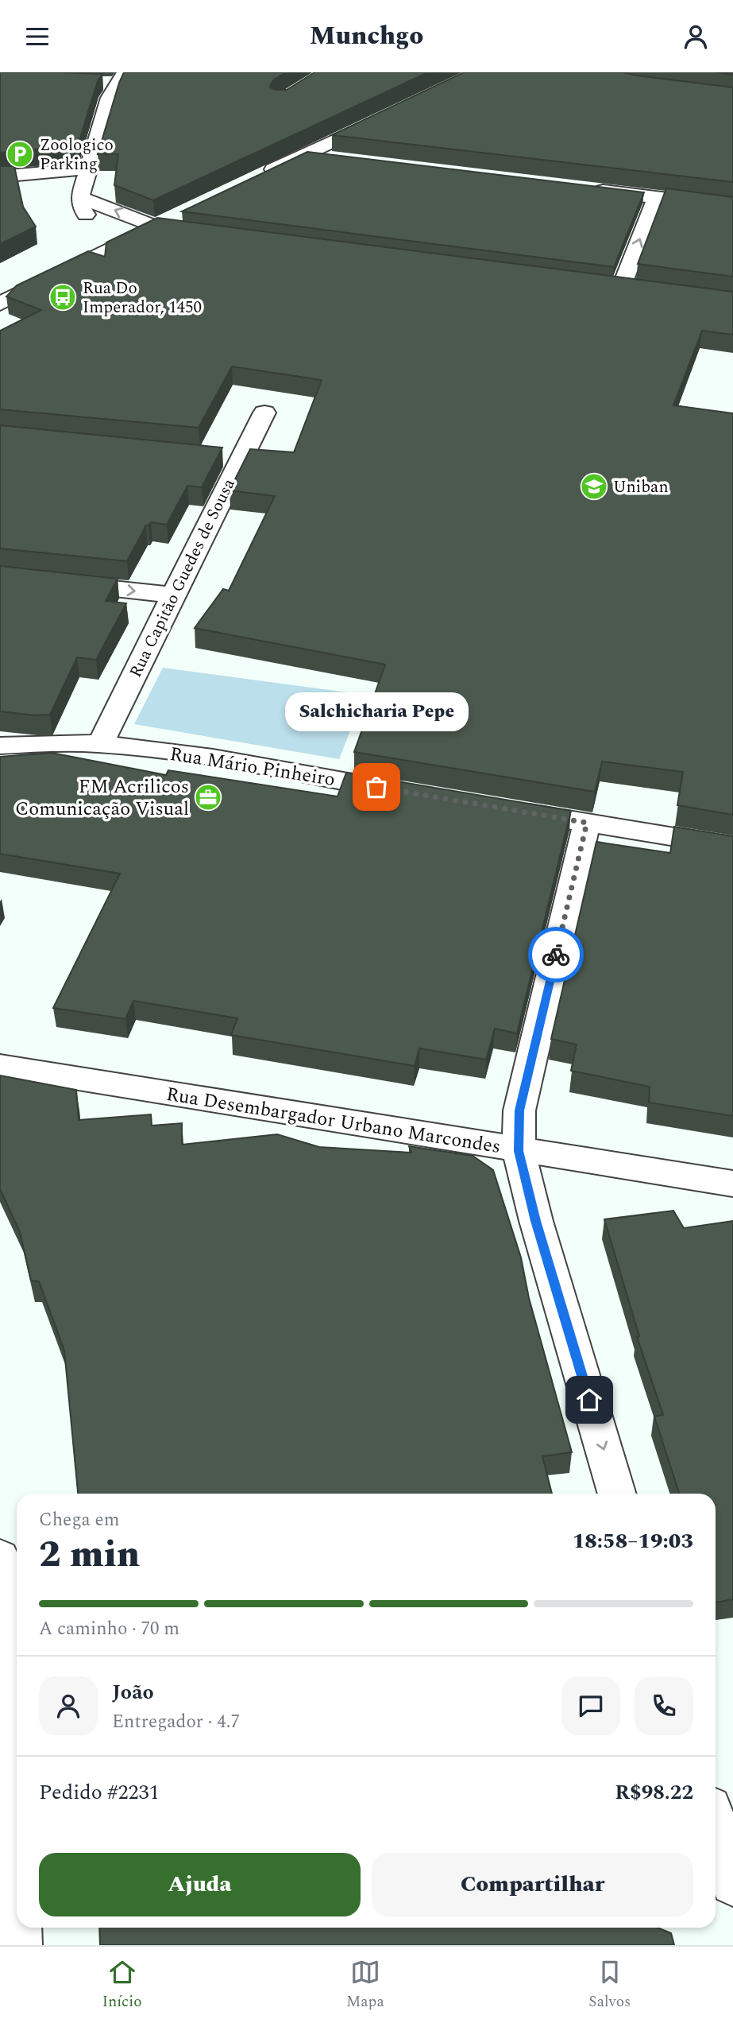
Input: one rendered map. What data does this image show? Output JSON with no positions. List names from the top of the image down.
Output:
{
  "streets": {
    "street": ["Rua Capitão Guedes de Sousa", "Rua Mário Pinheiro", "Rua Desembargador Urbano Marcondes"]
  },
  "crossings": [
    ["Rua Capitão Guedes de Sousa", "Rua Mário Pinheiro"]
  ],
  "places": {
    "parking": ["Zoologico Parking"],
    "bus stop": ["Rua Do Imperador, 1450"],
    "school or university": ["Uniban"],
    "other": ["Salchicharia Pepe"],
    "office": ["FM Acrilicos Comunicação Visual"]
  },
  "page": {
    "header": "Munchgo",
    "bubble": "Salchicharia Pepe",
    "heading": ["2 min", "Chega em", "18:58–19:03"],
    "panel": [
      "João",
      "Entregador · 4.7",
      "Pedido #2231",
      "R$98.22"
    ],
    "bar": "A caminho · 70 m",
    "buttons": ["Ajuda", "Compartilhar"],
    "tabs": ["Início", "Mapa", "Salvos"]
  }
}
